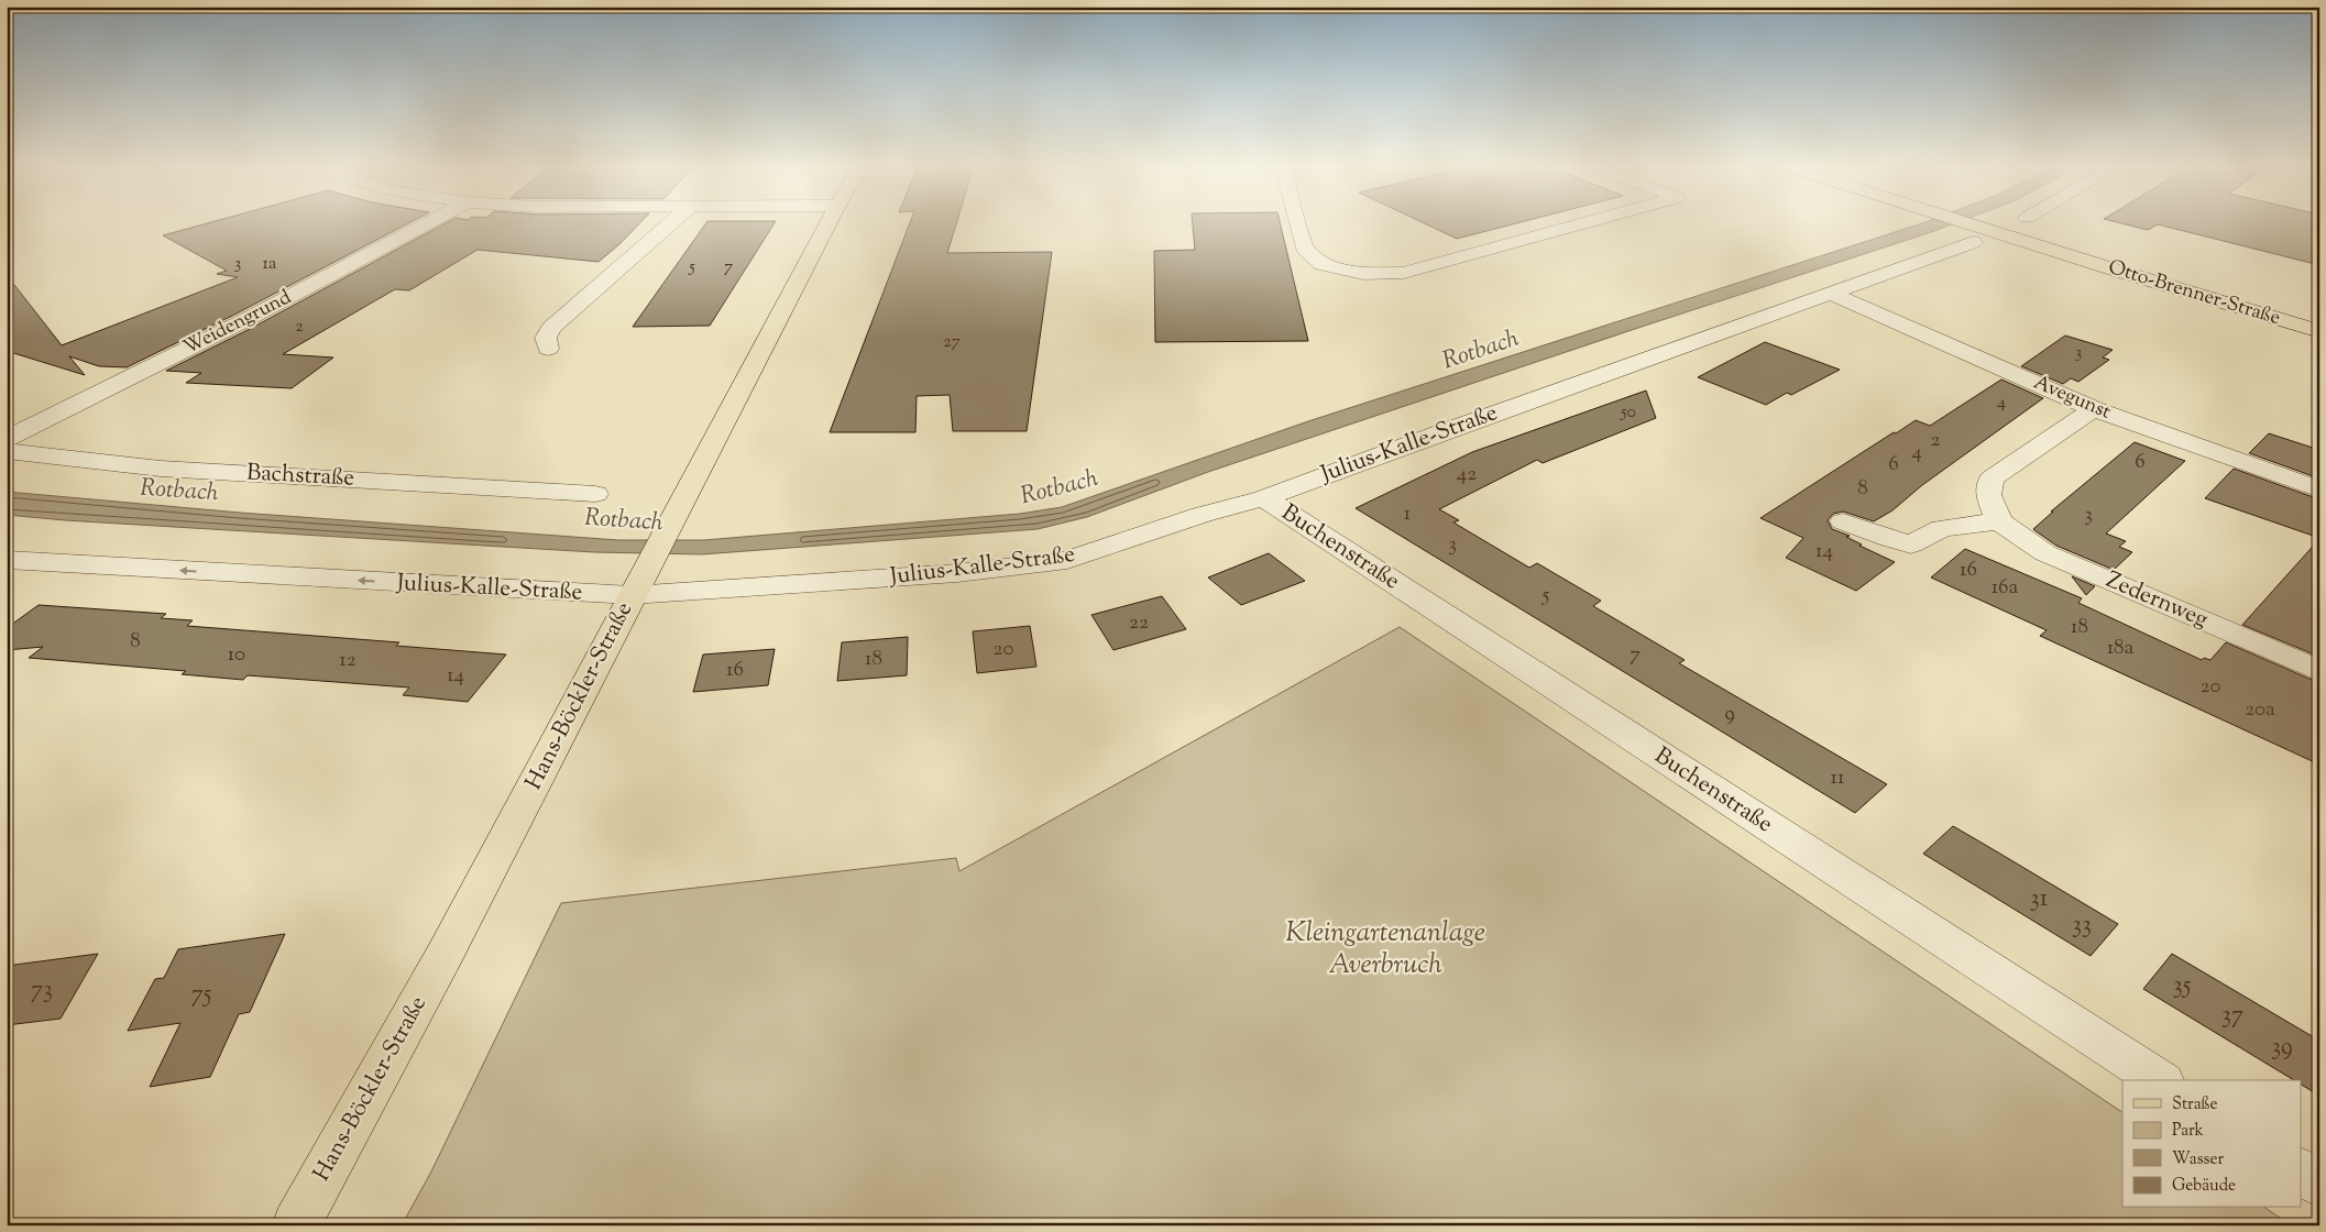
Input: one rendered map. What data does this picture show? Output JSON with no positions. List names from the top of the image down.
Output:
{
  "streets": {
    "main road": ["Otto-Brenner-Straße", "Hans-Böckler-Straße"],
    "street": [
      "Weidengrund",
      "Avegunst",
      "Julius-Kalle-Straße",
      "Bachstraße",
      "Buchenstraße",
      "Zedernweg"
    ]
  },
  "crossings": [
    ["Otto-Brenner-Straße", "Julius-Kalle-Straße"],
    ["Avegunst", "Julius-Kalle-Straße"],
    ["Julius-Kalle-Straße", "Buchenstraße"],
    ["Julius-Kalle-Straße", "Hans-Böckler-Straße"]
  ],
  "water": ["Rotbach"],
  "parks": ["Kleingartenanlage Averbruch"],
  "house_numbers": [
    "3",
    "1a",
    "5",
    "7",
    "2",
    "27",
    "3",
    "4",
    "50",
    "2",
    "4",
    "6",
    "6",
    "42",
    "8",
    "1",
    "3",
    "3",
    "14",
    "16",
    "16a",
    "5",
    "22",
    "18",
    "8",
    "18a",
    "20",
    "10",
    "7",
    "18",
    "12",
    "16",
    "14",
    "20",
    "20a",
    "9",
    "11",
    "31",
    "33",
    "35",
    "73",
    "75",
    "37",
    "39"
  ],
  "legend": [
    "Straße",
    "Park",
    "Wasser",
    "Gebäude"
  ]
}
